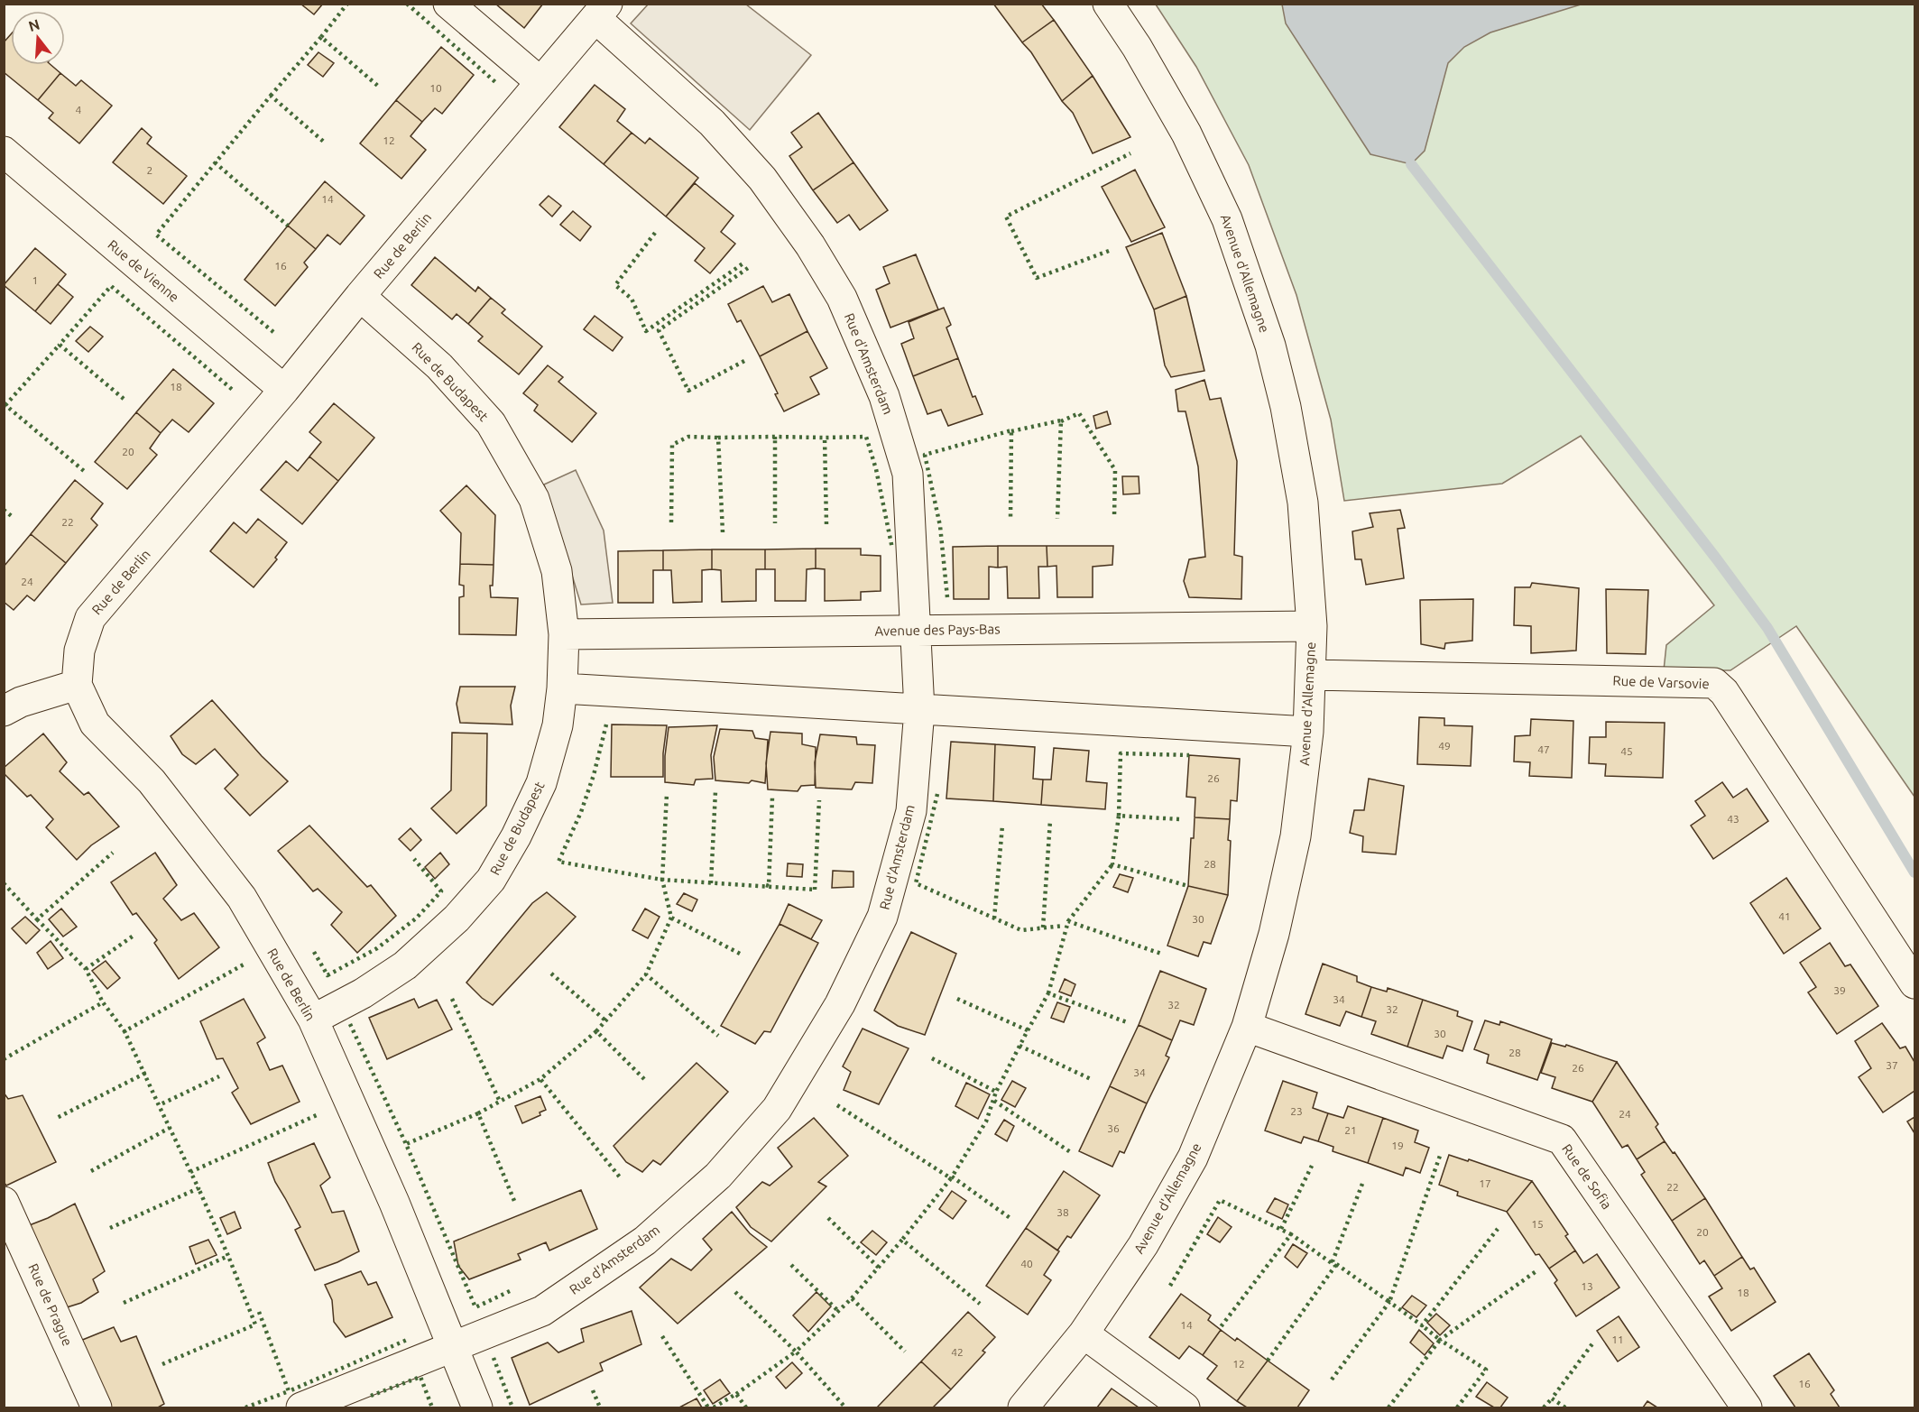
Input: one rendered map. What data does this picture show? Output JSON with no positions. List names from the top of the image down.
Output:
{
  "streets": {
    "street": [
      "Rue de Berlin",
      "Rue de Vienne",
      "Avenue d'Allemagne",
      "Rue d'Amsterdam",
      "Rue de Budapest",
      "Avenue des Pays-Bas",
      "Rue de Varsovie",
      "Rue de Sofia",
      "Rue de Prague"
    ]
  },
  "crossings": [
    ["Rue de Berlin", "Rue de Vienne"],
    ["Rue de Berlin", "Rue d'Amsterdam"],
    ["Rue de Berlin", "Rue de Budapest"],
    ["Avenue d'Allemagne", "Avenue des Pays-Bas"],
    ["Avenue d'Allemagne", "Rue de Varsovie"],
    ["Avenue d'Allemagne", "Rue de Sofia"],
    ["Rue d'Amsterdam", "Avenue des Pays-Bas"],
    ["Rue de Budapest", "Avenue des Pays-Bas"]
  ],
  "house_numbers": [
    "10",
    "4",
    "12",
    "2",
    "14",
    "16",
    "1",
    "18",
    "20",
    "22",
    "24",
    "49",
    "47",
    "45",
    "26",
    "43",
    "28",
    "41",
    "30",
    "39",
    "34",
    "32",
    "32",
    "30",
    "28",
    "37",
    "26",
    "34",
    "23",
    "24",
    "36",
    "21",
    "19",
    "17",
    "22",
    "38",
    "15",
    "20",
    "40",
    "13",
    "18",
    "14",
    "11",
    "42",
    "12",
    "16"
  ],
  "north": "top"
}
